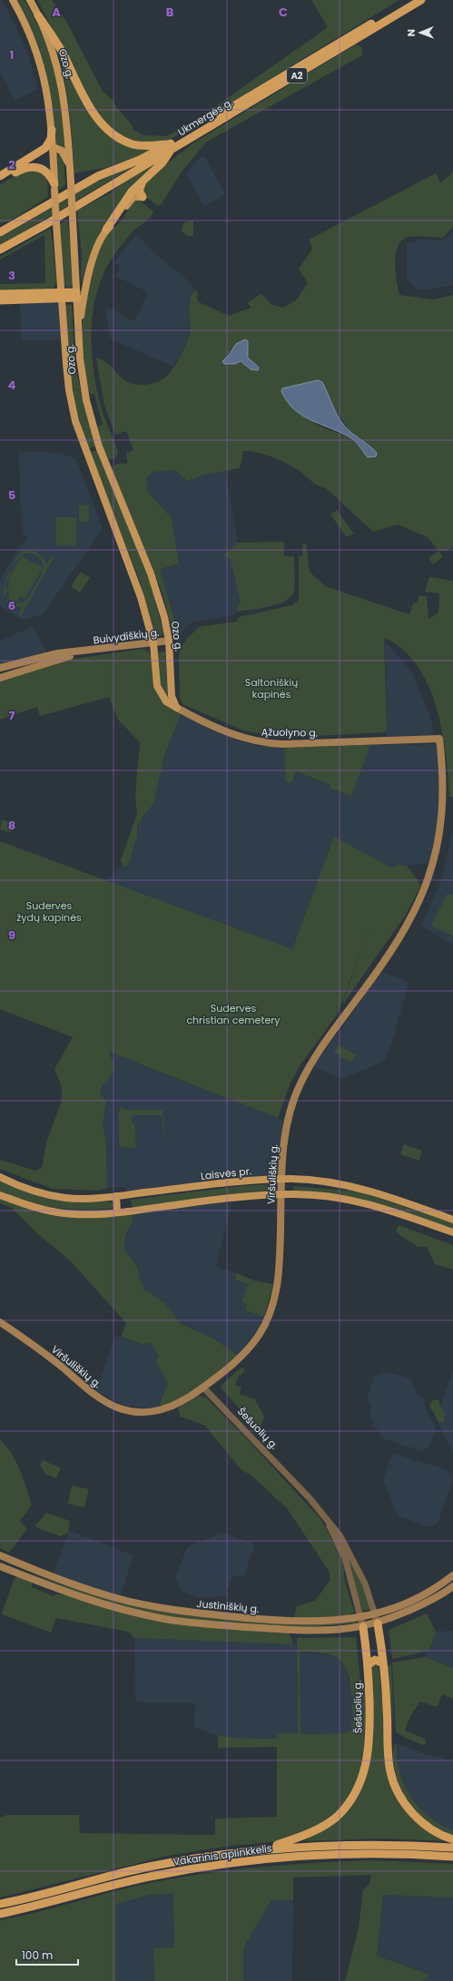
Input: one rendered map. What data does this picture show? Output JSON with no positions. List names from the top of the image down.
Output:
{
  "streets": {
    "highway": [
      "A2",
      "Ukmergės g.",
      "Šešuolių g.",
      "Vakarinis aplinkkelis"
    ],
    "main road": [
      "Ozo g.",
      "Buivydiškių g.",
      "Ąžuolyno g.",
      "Laisvės pr.",
      "Viršuliškių g.",
      "Justiniškių g."
    ]
  },
  "crossings": [
    ["Ozo g.", "Buivydiškių g."],
    ["Ozo g.", "Ąžuolyno g."],
    ["Ąžuolyno g.", "Viršuliškių g."],
    ["Laisvės pr.", "Viršuliškių g."],
    ["Viršuliškių g.", "Šešuolių g."],
    ["Šešuolių g.", "Justiniškių g."],
    ["Šešuolių g.", "Vakarinis aplinkkelis"]
  ],
  "parks": ["Saltoniškių kapinės", "Sudervės žydų kapinės", "Suderves christian cemetery"],
  "scale_bar": "100 m",
  "north": "left",
  "grid": {
    "columns": ["A", "B", "C"],
    "rows": [
      "1",
      "2",
      "3",
      "4",
      "5",
      "6",
      "7",
      "8",
      "9"
    ]
  }
}
